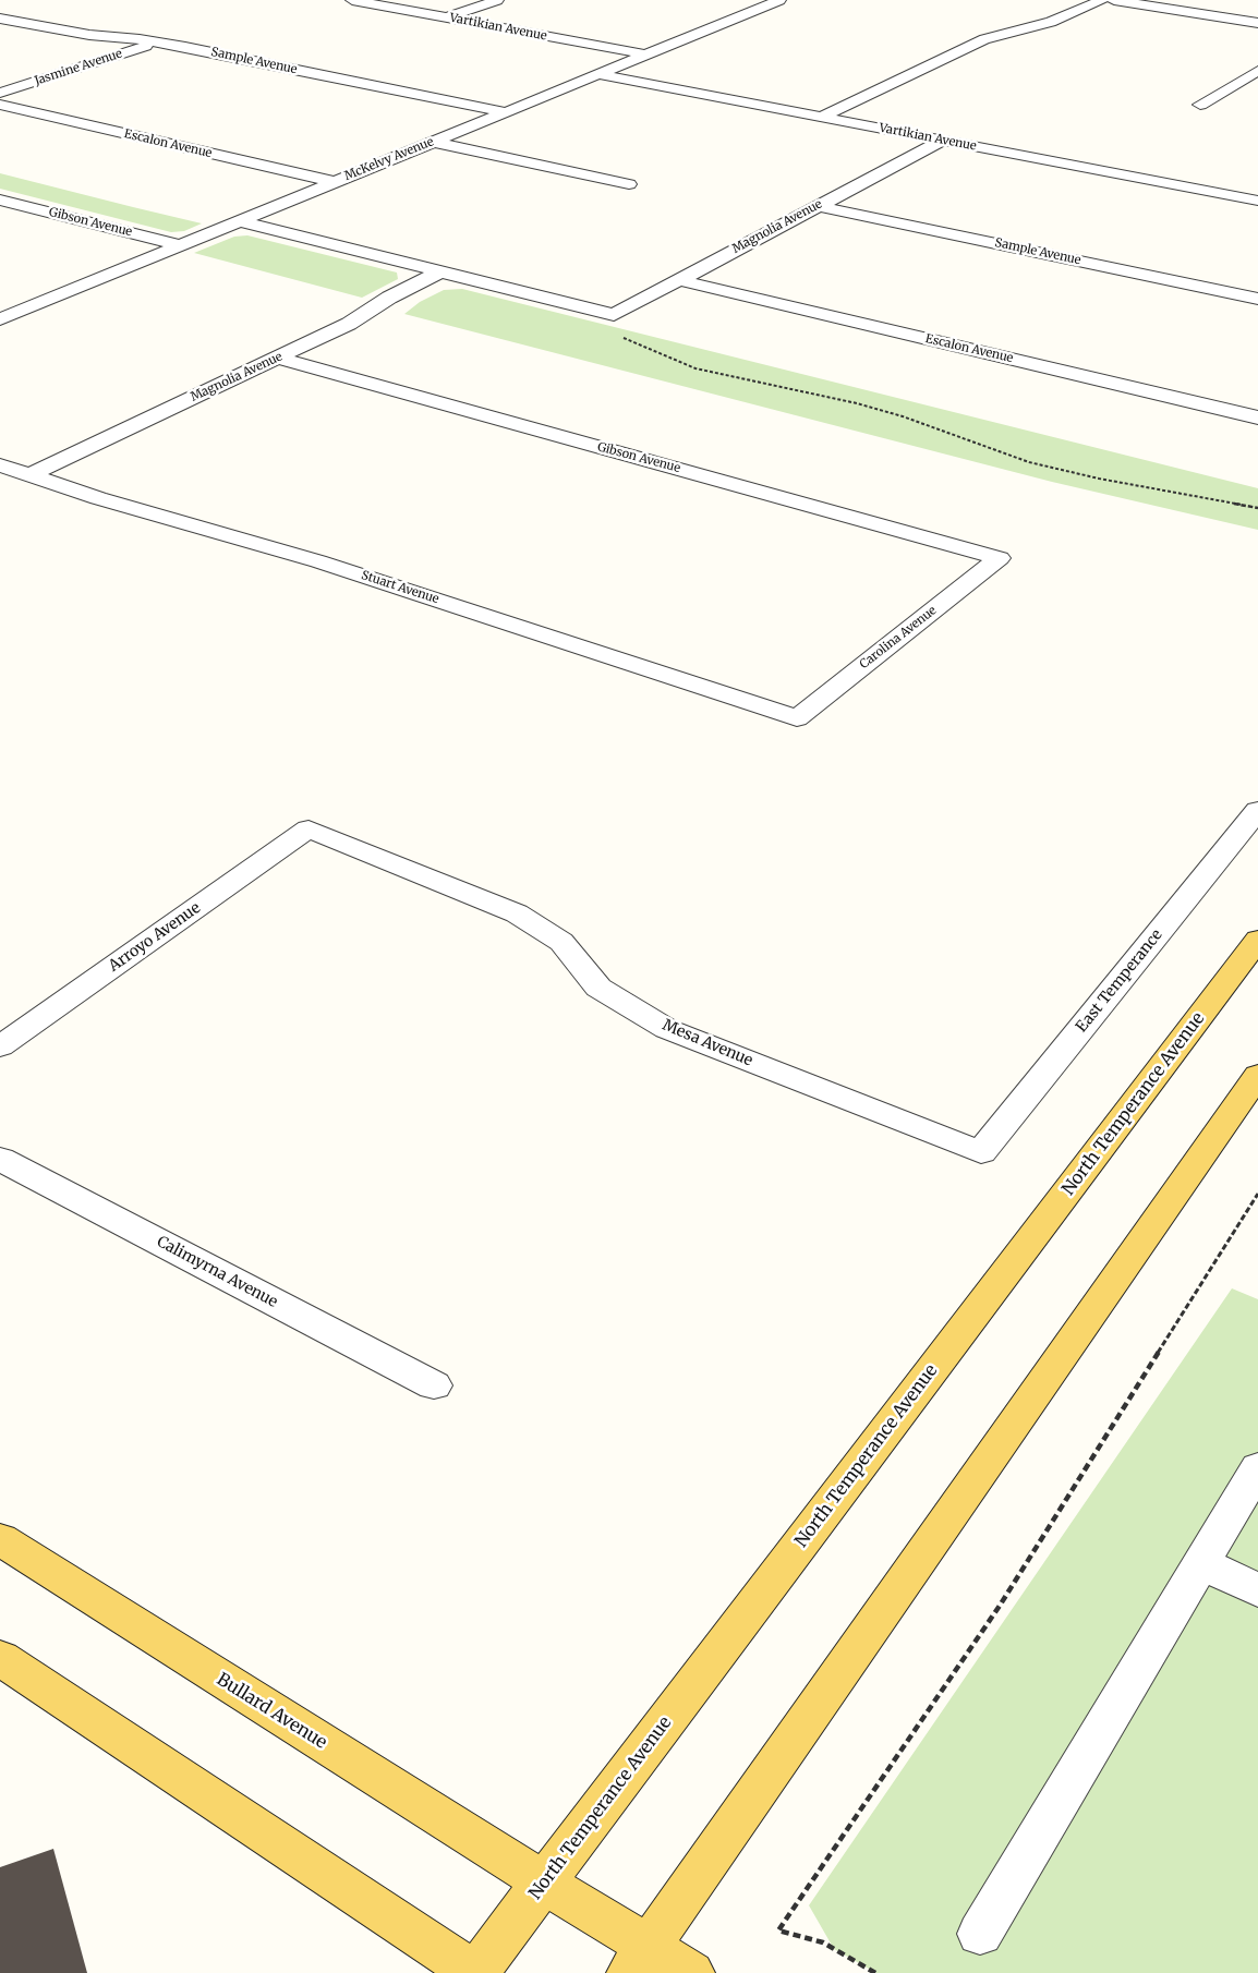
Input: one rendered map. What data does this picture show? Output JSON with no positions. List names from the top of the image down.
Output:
{
  "streets": {
    "main road": ["North Temperance Avenue", "Bullard Avenue"],
    "street": [
      "Vartikian Avenue",
      "Sample Avenue",
      "Jasmine Avenue",
      "Escalon Avenue",
      "McKelvy Avenue",
      "Gibson Avenue",
      "Magnolia Avenue",
      "Stuart Avenue",
      "Carolina Avenue",
      "Arroyo Avenue",
      "East Temperance",
      "Mesa Avenue",
      "Calimyrna Avenue"
    ]
  },
  "crossings": [
    ["Vartikian Avenue", "McKelvy Avenue"],
    ["Vartikian Avenue", "Magnolia Avenue"],
    ["Sample Avenue", "Jasmine Avenue"],
    ["Sample Avenue", "McKelvy Avenue"],
    ["Sample Avenue", "Magnolia Avenue"],
    ["Escalon Avenue", "McKelvy Avenue"],
    ["Escalon Avenue", "Magnolia Avenue"],
    ["McKelvy Avenue", "Gibson Avenue"],
    ["Gibson Avenue", "Magnolia Avenue"],
    ["Gibson Avenue", "Carolina Avenue"],
    ["Magnolia Avenue", "Stuart Avenue"],
    ["Stuart Avenue", "Carolina Avenue"],
    ["Arroyo Avenue", "Mesa Avenue"],
    ["East Temperance", "Mesa Avenue"],
    ["North Temperance Avenue", "Bullard Avenue"]
  ]
}
